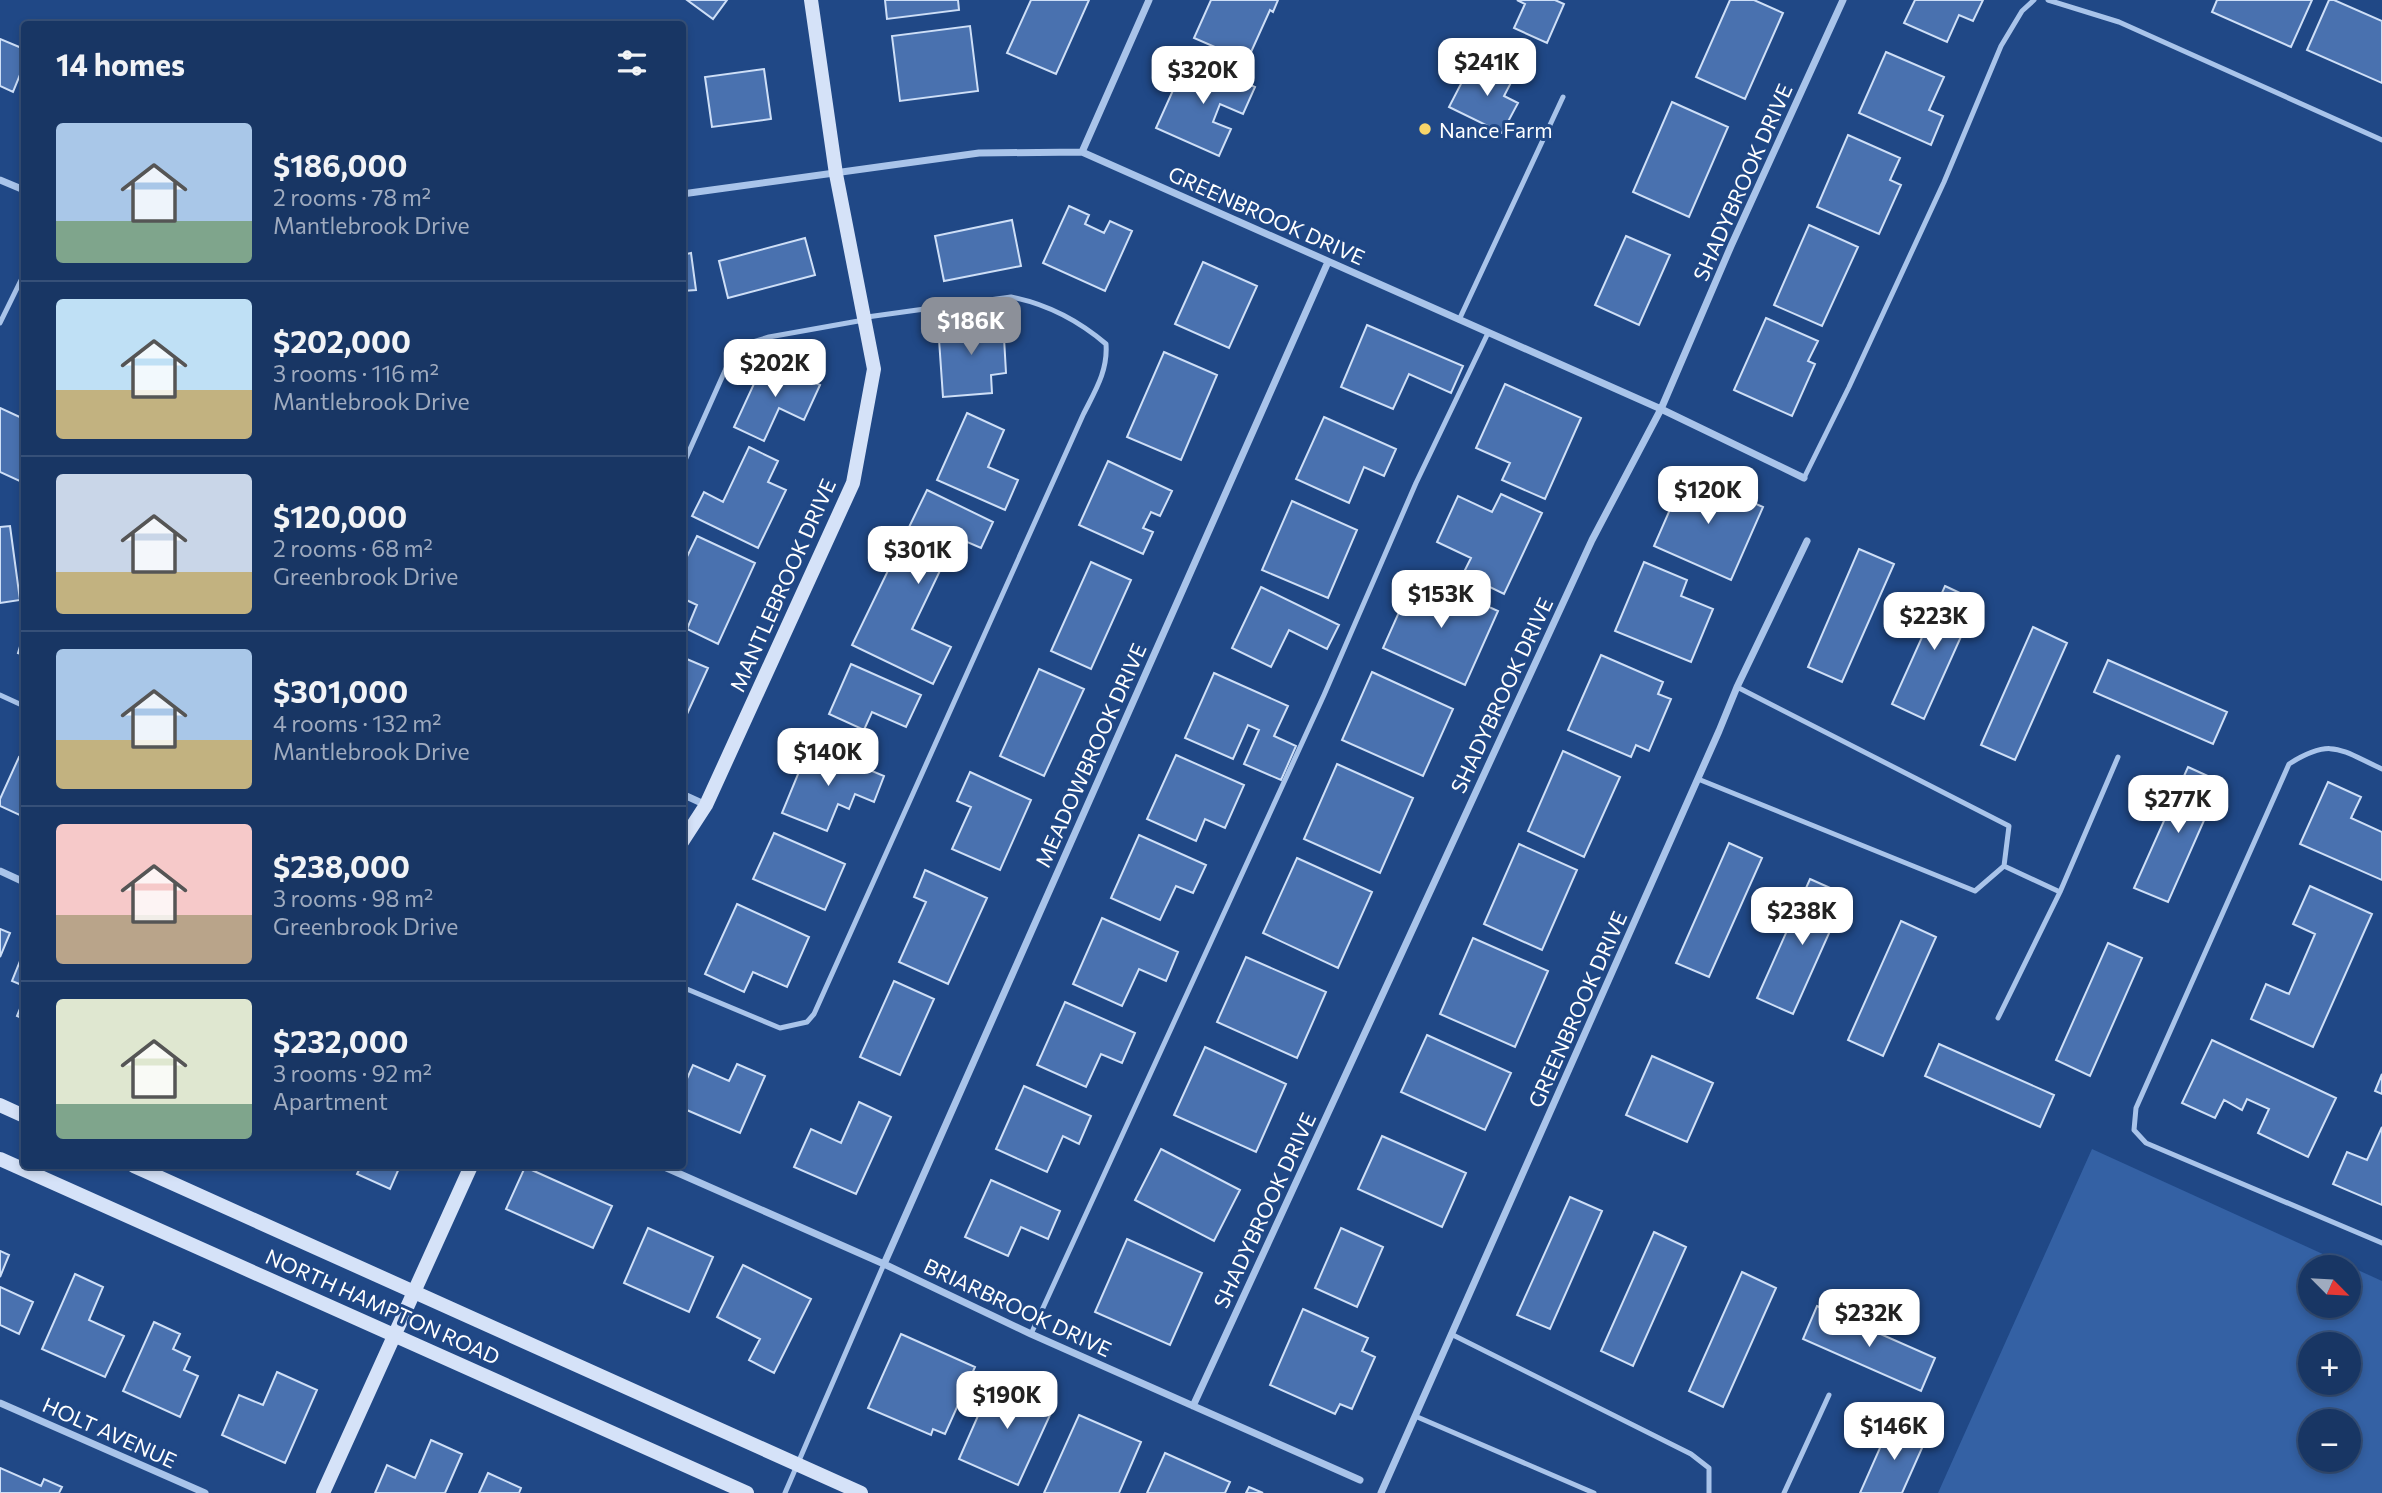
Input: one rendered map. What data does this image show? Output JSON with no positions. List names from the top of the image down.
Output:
{
  "streets": {
    "main road": ["MANTLEBROOK DRIVE", "NORTH HAMPTON ROAD"],
    "street": [
      "SHADYBROOK DRIVE",
      "GREENBROOK DRIVE",
      "MEADOWBROOK DRIVE",
      "BRIARBROOK DRIVE",
      "HOLT AVENUE"
    ]
  },
  "crossings": [
    ["SHADYBROOK DRIVE", "GREENBROOK DRIVE"],
    ["SHADYBROOK DRIVE", "BRIARBROOK DRIVE"],
    ["GREENBROOK DRIVE", "MANTLEBROOK DRIVE"],
    ["GREENBROOK DRIVE", "MEADOWBROOK DRIVE"],
    ["MEADOWBROOK DRIVE", "BRIARBROOK DRIVE"]
  ],
  "places": ["Nance Farm"],
  "north": "bottom right",
  "page": {
    "heading": "14 homes",
    "price": [
      "$241K",
      "$320K",
      "$186K",
      "$202K",
      "$120K",
      "$301K",
      "$153K",
      "$223K",
      "$140K",
      "$277K",
      "$238K",
      "$232K",
      "$190K",
      "$146K"
    ],
    "list": [
      {
        "name": "$186,000",
        "note": "2 rooms · 78 m² · Mantlebrook Drive"
      },
      {
        "name": "$202,000",
        "note": "3 rooms · 116 m² · Mantlebrook Drive"
      },
      {
        "name": "$120,000",
        "note": "2 rooms · 68 m² · Greenbrook Drive"
      },
      {
        "name": "$301,000",
        "note": "4 rooms · 132 m² · Mantlebrook Drive"
      },
      {
        "name": "$238,000",
        "note": "3 rooms · 98 m² · Greenbrook Drive"
      },
      {
        "name": "$232,000",
        "note": "3 rooms · 92 m² · Apartment"
      }
    ],
    "map_buttons": ["+", "−"]
  }
}
